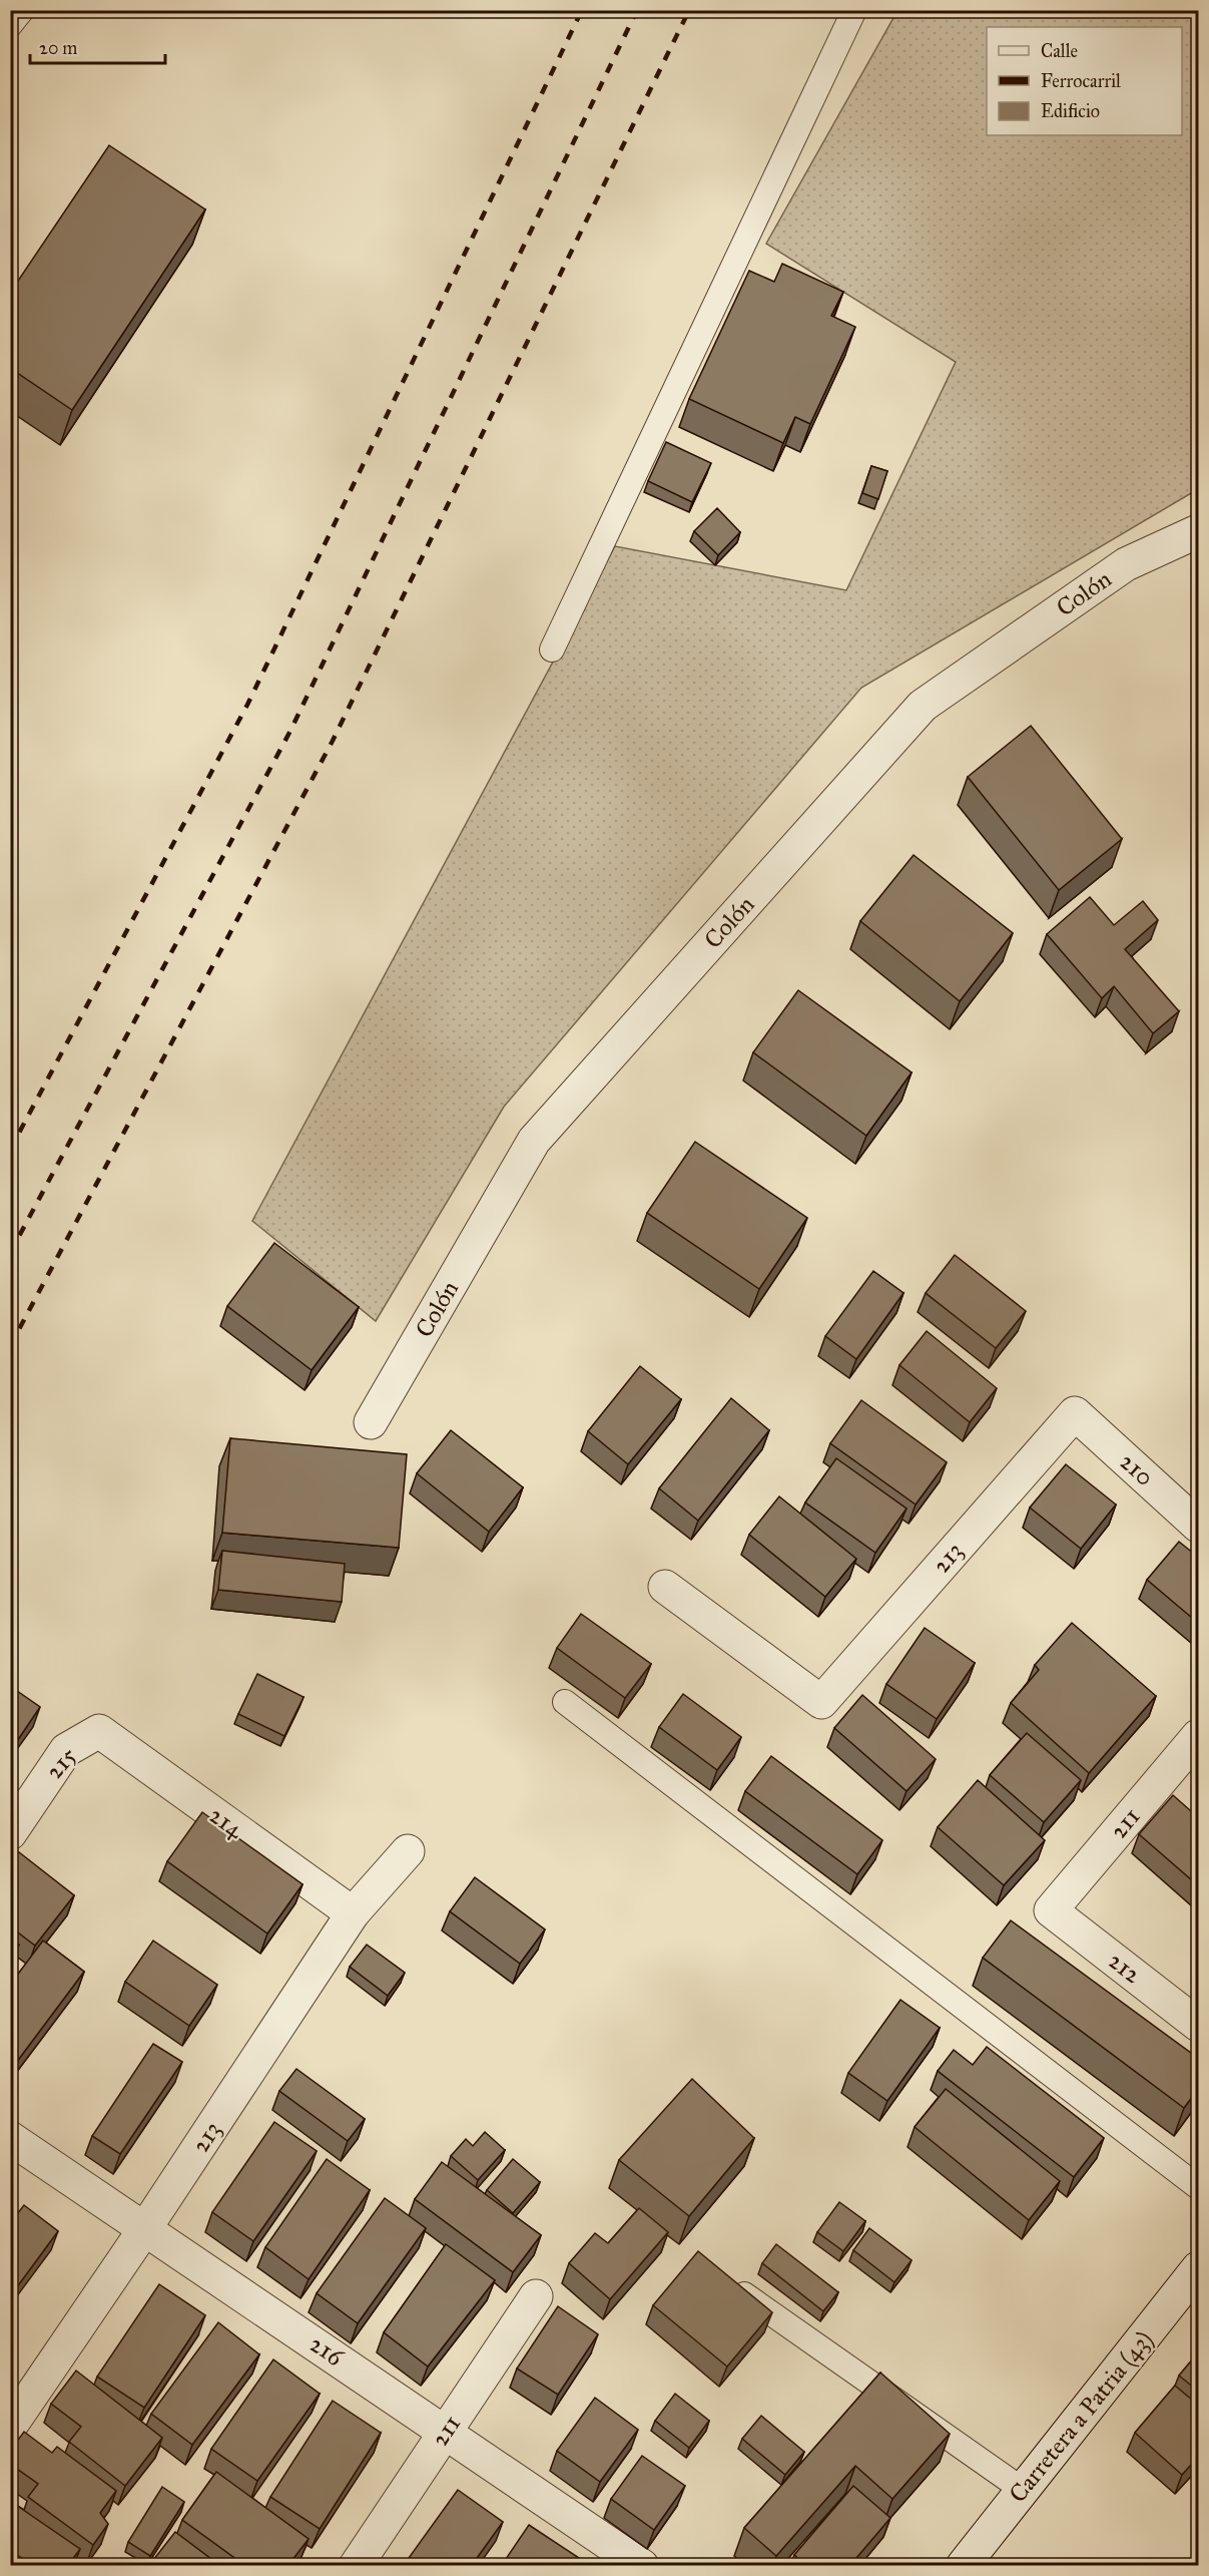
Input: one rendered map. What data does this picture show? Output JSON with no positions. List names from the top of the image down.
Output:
{
  "streets": {
    "street": [
      "Colón",
      "210",
      "213",
      "215",
      "214",
      "211",
      "212",
      "216",
      "Carretera a Patria (43)"
    ]
  },
  "crossings": [
    ["210", "213"],
    ["213", "214"],
    ["213", "216"],
    ["215", "214"],
    ["211", "212"],
    ["211", "216"]
  ],
  "legend": ["Calle", "Ferrocarril", "Edificio"],
  "scale_bar": "20 m"
}
